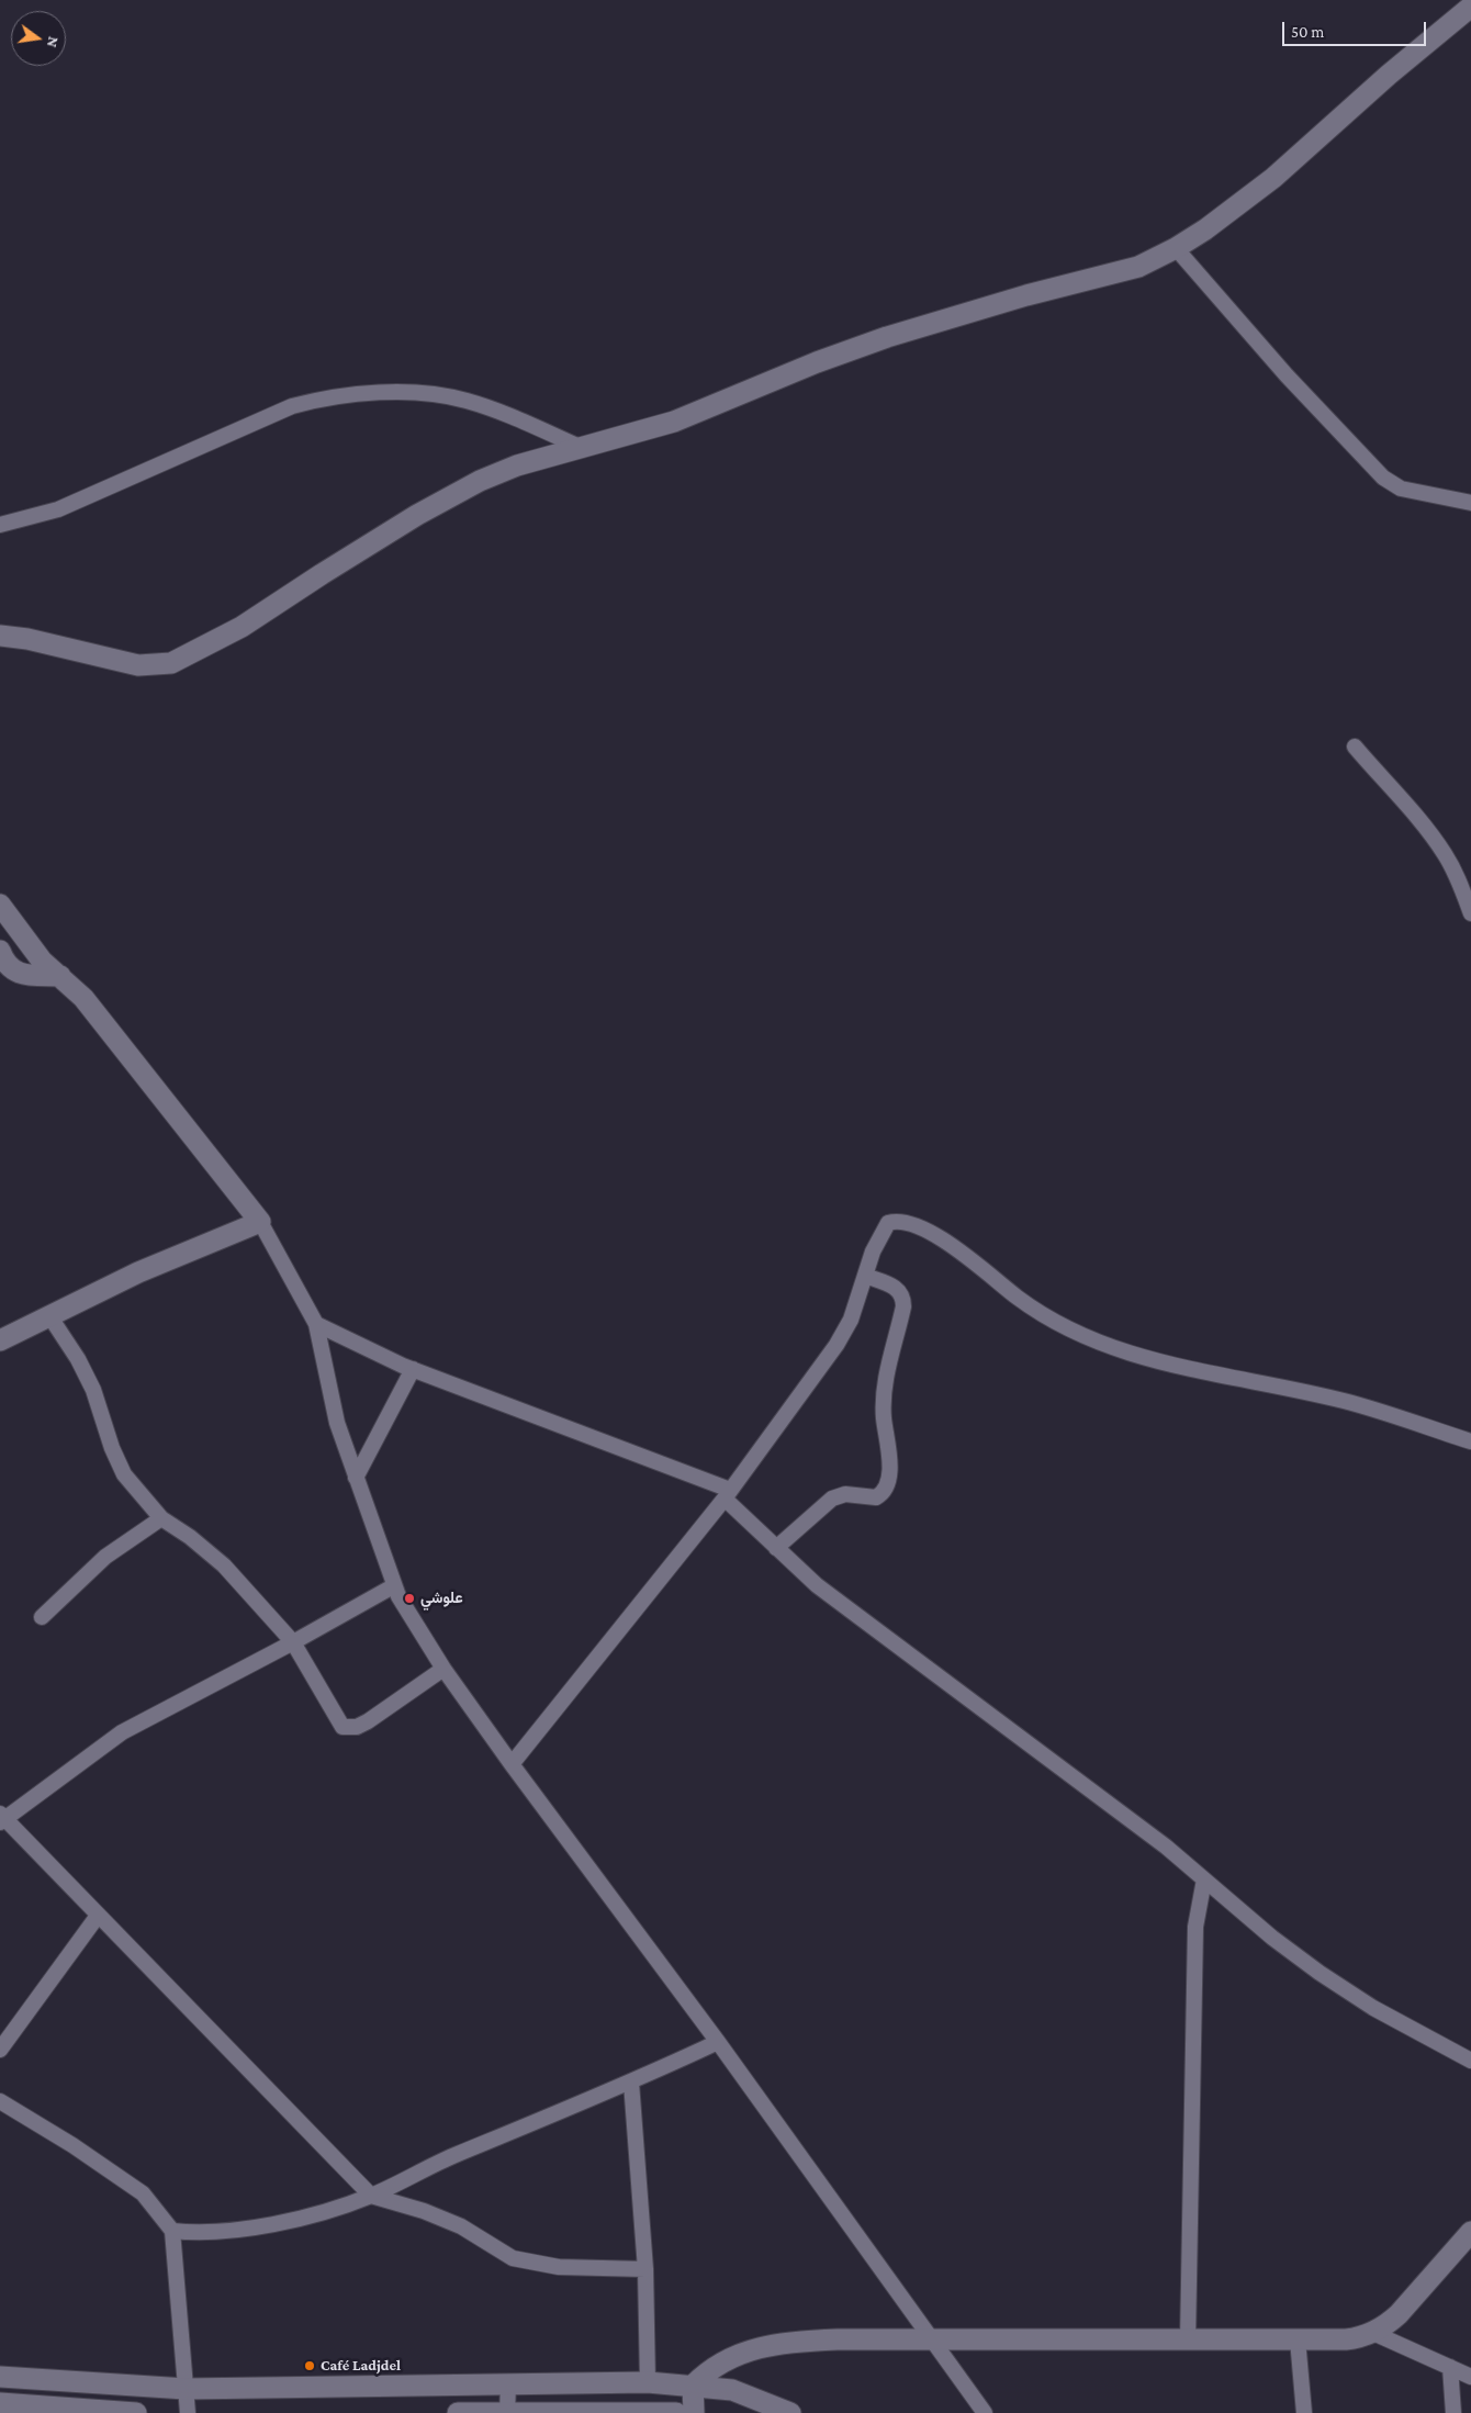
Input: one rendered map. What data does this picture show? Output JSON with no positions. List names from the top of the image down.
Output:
{
  "places": ["علوشي", "Café Ladjdel"],
  "scale_bar": "50 m",
  "north": "right"
}
